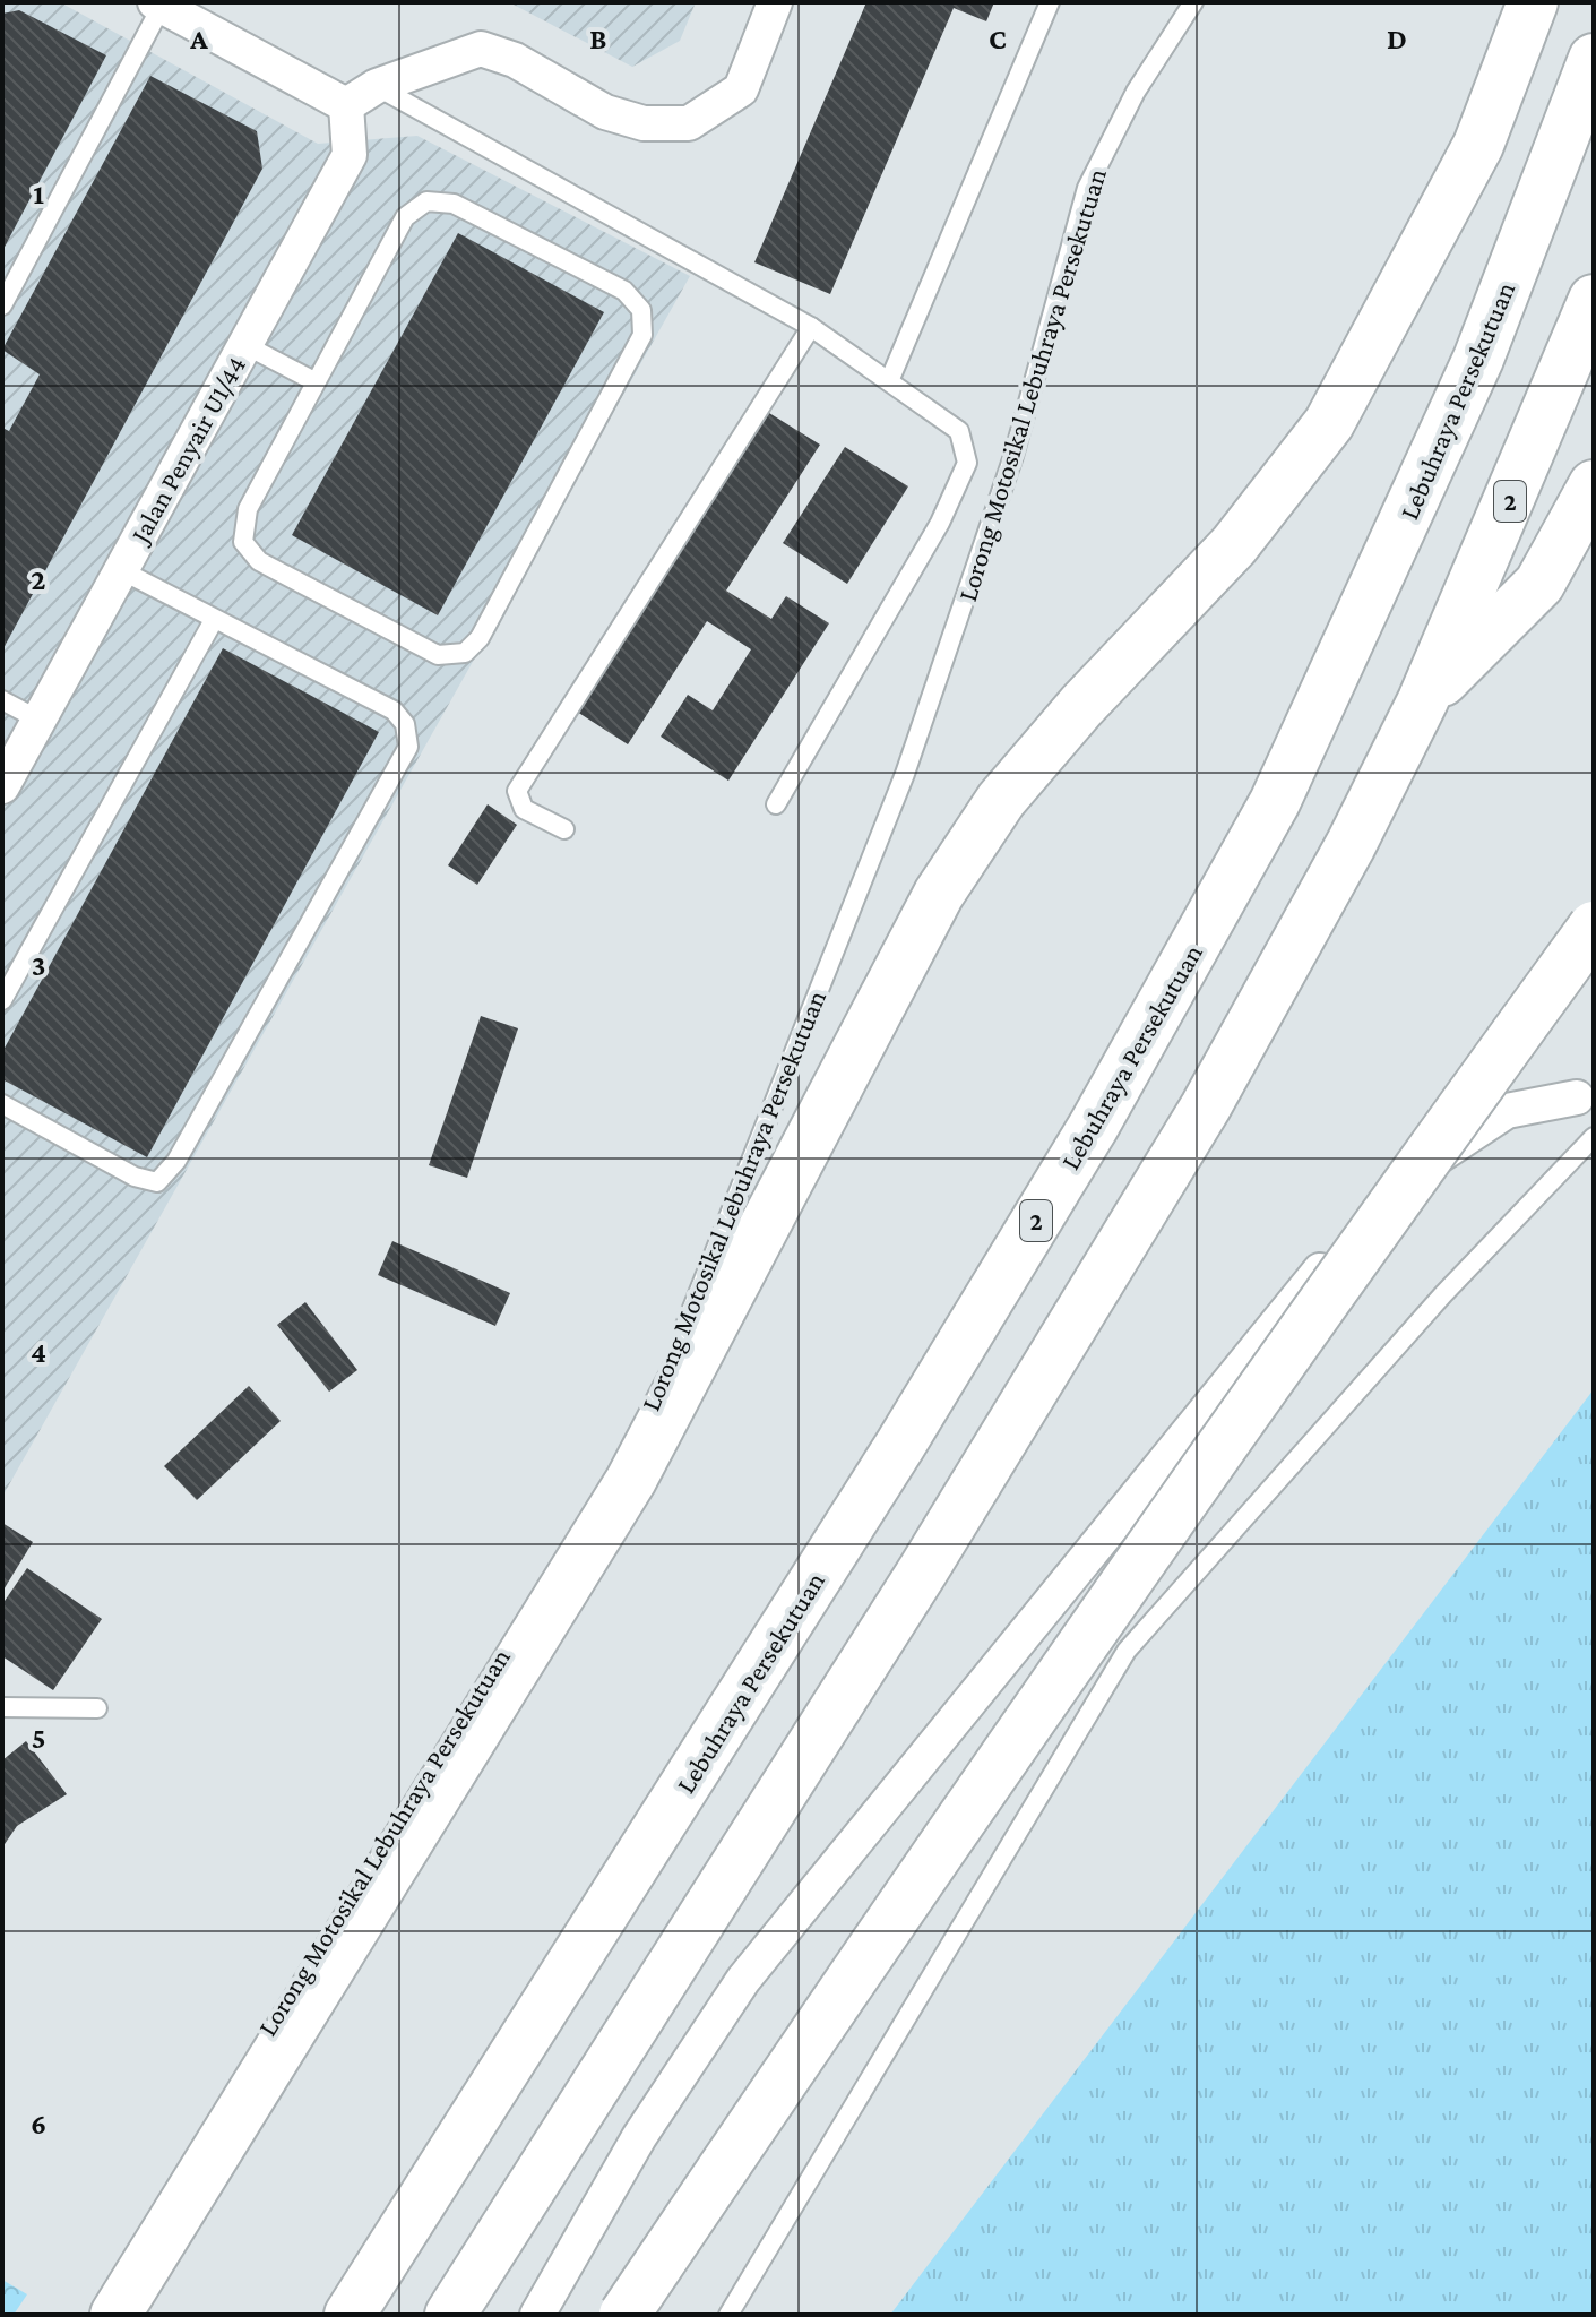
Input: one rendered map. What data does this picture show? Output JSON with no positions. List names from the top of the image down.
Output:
{
  "streets": {
    "highway": ["Lebuhraya Persekutuan", "2"],
    "street": ["Jalan Penyair U1/44"],
    "lane": ["Lorong Motosikal Lebuhraya Persekutuan"]
  },
  "grid": {
    "columns": [
      "A",
      "B",
      "C",
      "D"
    ],
    "rows": [
      "1",
      "2",
      "3",
      "4",
      "5",
      "6"
    ]
  }
}
